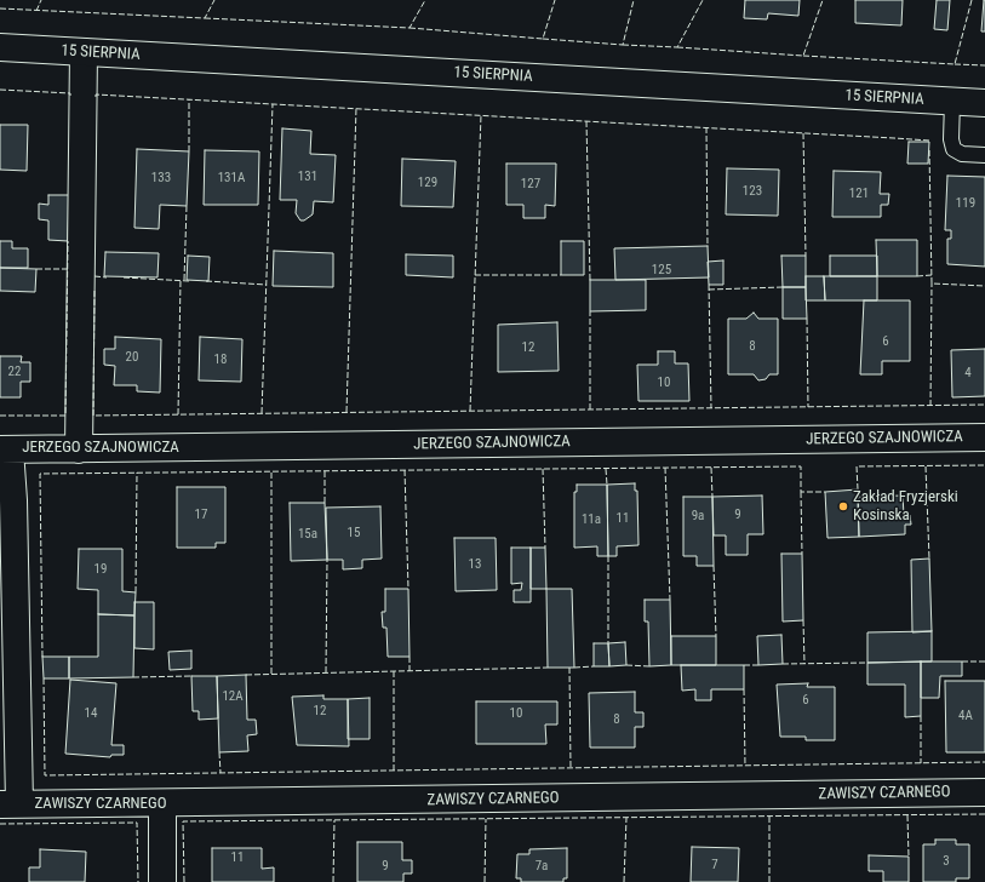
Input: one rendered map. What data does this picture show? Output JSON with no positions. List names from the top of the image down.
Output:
{
  "streets": {
    "street": ["15 SIERPNIA", "JERZEGO SZAJNOWICZA", "ZAWISZY CZARNEGO"]
  },
  "places": ["Zakład Fryzjerski Kosinska"],
  "house_numbers": [
    "131",
    "133",
    "131A",
    "129",
    "127",
    "123",
    "121",
    "119",
    "125",
    "6",
    "8",
    "12",
    "20",
    "18",
    "22",
    "4",
    "10",
    "17",
    "9",
    "9a",
    "11",
    "11a",
    "15",
    "15a",
    "13",
    "19",
    "12A",
    "6",
    "12",
    "14",
    "10",
    "4A",
    "8",
    "11",
    "3",
    "7",
    "9",
    "7a"
  ]
}
